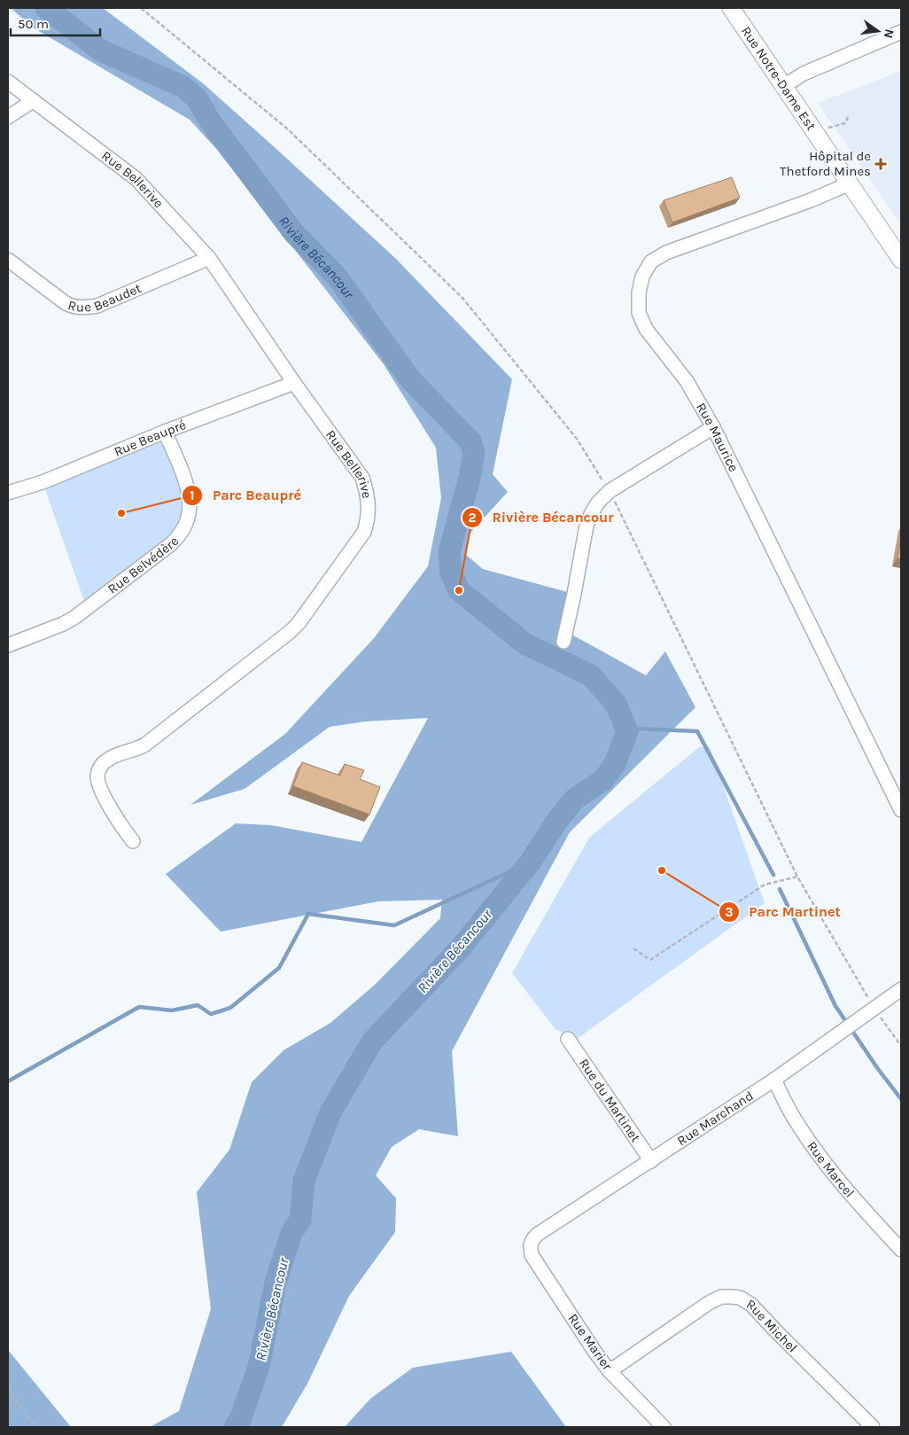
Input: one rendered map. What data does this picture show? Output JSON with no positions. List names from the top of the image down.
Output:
{
  "streets": {
    "street": [
      "Rue Notre-Dame Est",
      "Rue Bellerive",
      "Rue Beaudet",
      "Rue Maurice",
      "Rue Beaupré",
      "Rue Belvédère",
      "Rue du Martinet",
      "Rue Marchand",
      "Rue Marcel",
      "Rue Michel",
      "Rue Marier"
    ]
  },
  "crossings": [
    ["Rue Notre-Dame Est", "Rue Maurice"],
    ["Rue Bellerive", "Rue Beaudet"],
    ["Rue Bellerive", "Rue Beaupré"],
    ["Rue Beaupré", "Rue Belvédère"],
    ["Rue du Martinet", "Rue Marchand"],
    ["Rue Marchand", "Rue Marcel"],
    ["Rue Marchand", "Rue Marier"],
    ["Rue Michel", "Rue Marier"]
  ],
  "water": ["Rivière Bécancour"],
  "places": {
    "health": ["Hôpital de Thetford Mines"],
    "other": ["Parc Beaupré", "Rivière Bécancour", "Parc Martinet"]
  },
  "scale_bar": "50 m",
  "north": "right"
}
